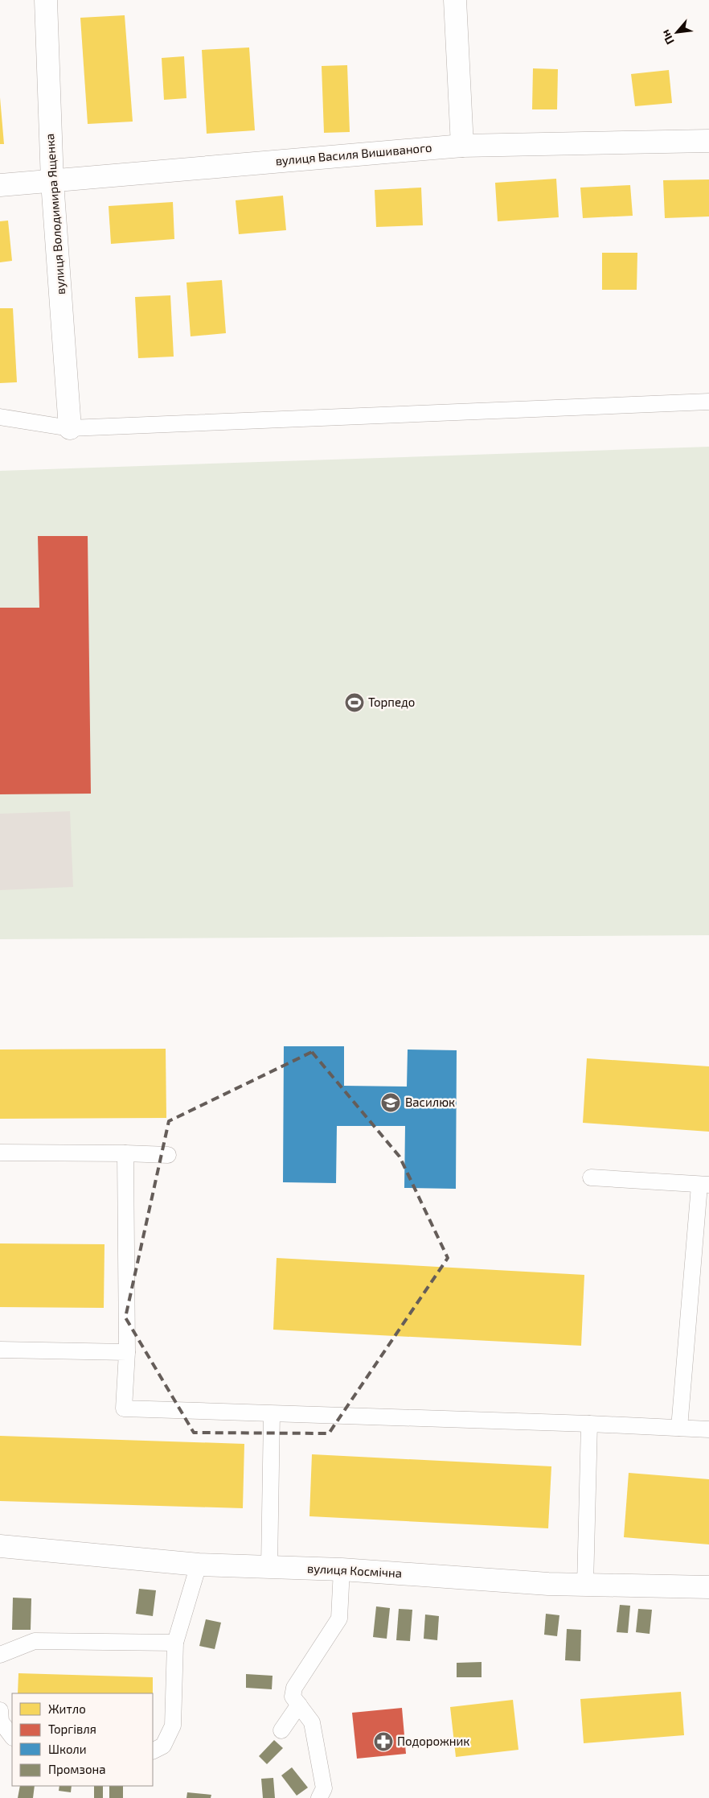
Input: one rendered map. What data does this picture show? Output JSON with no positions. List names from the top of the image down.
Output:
{
  "streets": {
    "street": ["вулиця Василя Вишиваного", "вулиця Володимира Ященка", "вулиця Космічна"]
  },
  "crossings": [
    ["вулиця Василя Вишиваного", "вулиця Володимира Ященка"]
  ],
  "places": {
    "sports": ["Торпедо"],
    "school or university": ["Василюк"],
    "pharmacy": ["Подорожник"]
  },
  "legend": [
    "Житло",
    "Торгівля",
    "Школи",
    "Промзона"
  ],
  "north": "bottom left"
}
